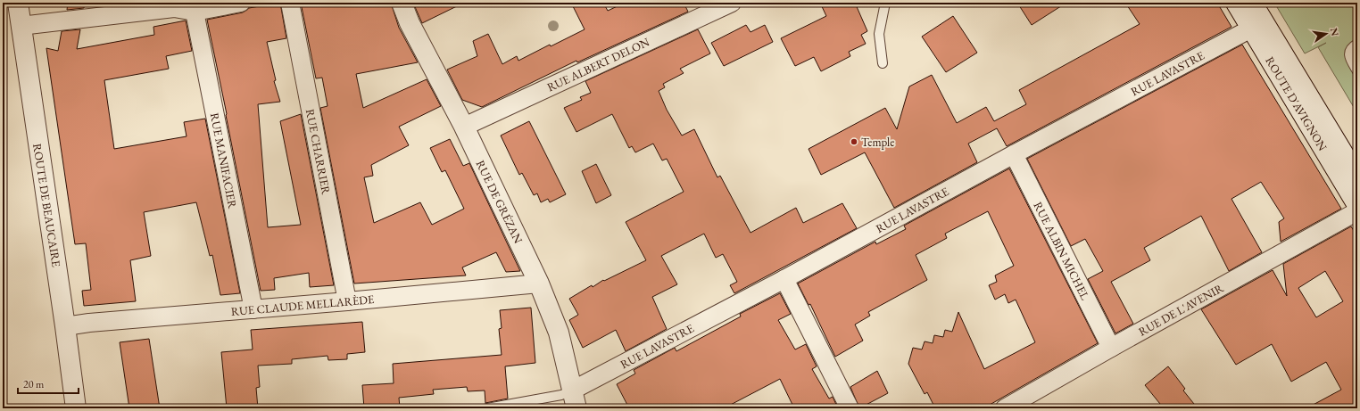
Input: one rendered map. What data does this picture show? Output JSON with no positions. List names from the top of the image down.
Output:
{
  "streets": {
    "street": [
      "RUE ALBERT DELON",
      "RUE LAVASTRE",
      "ROUTE D'AVIGNON",
      "RUE CHARRIER",
      "RUE MANIFACIER",
      "RUE DE GRÉZAN",
      "ROUTE DE BEAUCAIRE",
      "RUE ALBIN MICHEL",
      "RUE CLAUDE MELLARÈDE",
      "RUE DE L'AVENIR"
    ]
  },
  "crossings": [
    ["RUE ALBERT DELON", "RUE DE GRÉZAN"],
    ["RUE LAVASTRE", "ROUTE D'AVIGNON"],
    ["RUE LAVASTRE", "RUE DE GRÉZAN"],
    ["RUE LAVASTRE", "RUE ALBIN MICHEL"],
    ["RUE CHARRIER", "RUE CLAUDE MELLARÈDE"],
    ["RUE MANIFACIER", "RUE CLAUDE MELLARÈDE"],
    ["RUE DE GRÉZAN", "RUE CLAUDE MELLARÈDE"],
    ["ROUTE DE BEAUCAIRE", "RUE CLAUDE MELLARÈDE"],
    ["RUE ALBIN MICHEL", "RUE DE L'AVENIR"]
  ],
  "places": ["Temple"],
  "scale_bar": "20 m",
  "north": "right"
}
